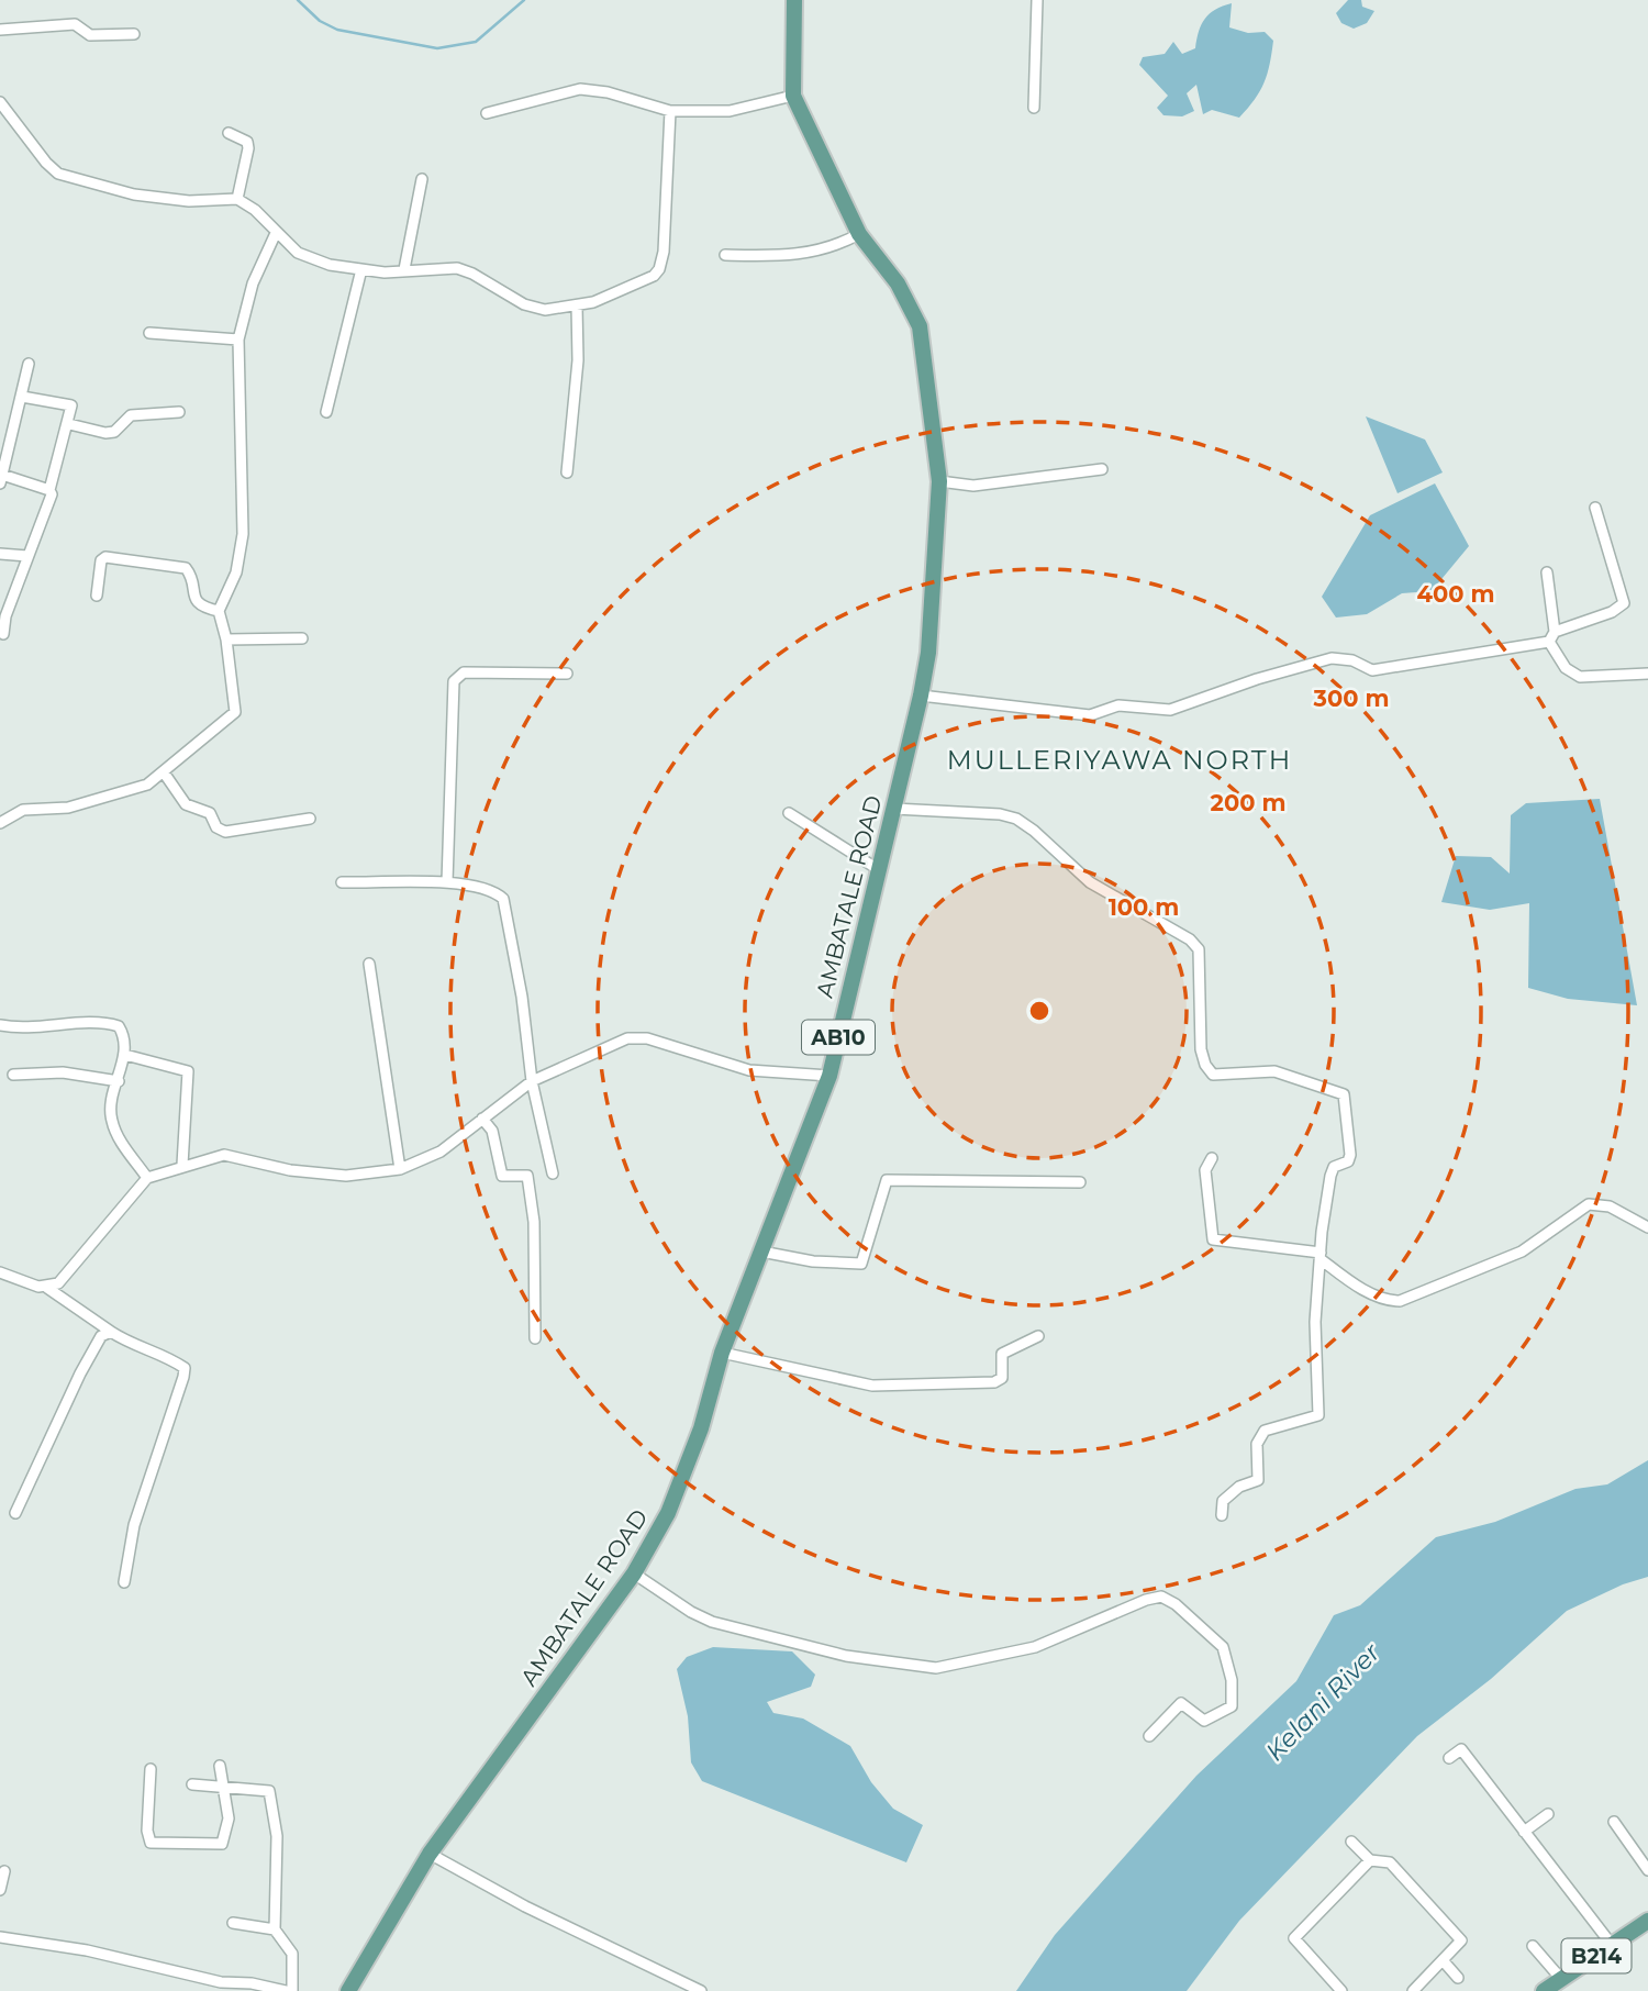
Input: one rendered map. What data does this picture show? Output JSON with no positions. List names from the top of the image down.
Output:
{
  "streets": {
    "main road": ["AMBATALE ROAD", "AB10", "B214"]
  },
  "districts": ["MULLERIYAWA NORTH"],
  "water": ["Kelani River"],
  "rings": [
    "400 m",
    "300 m",
    "200 m",
    "100 m"
  ]
}
